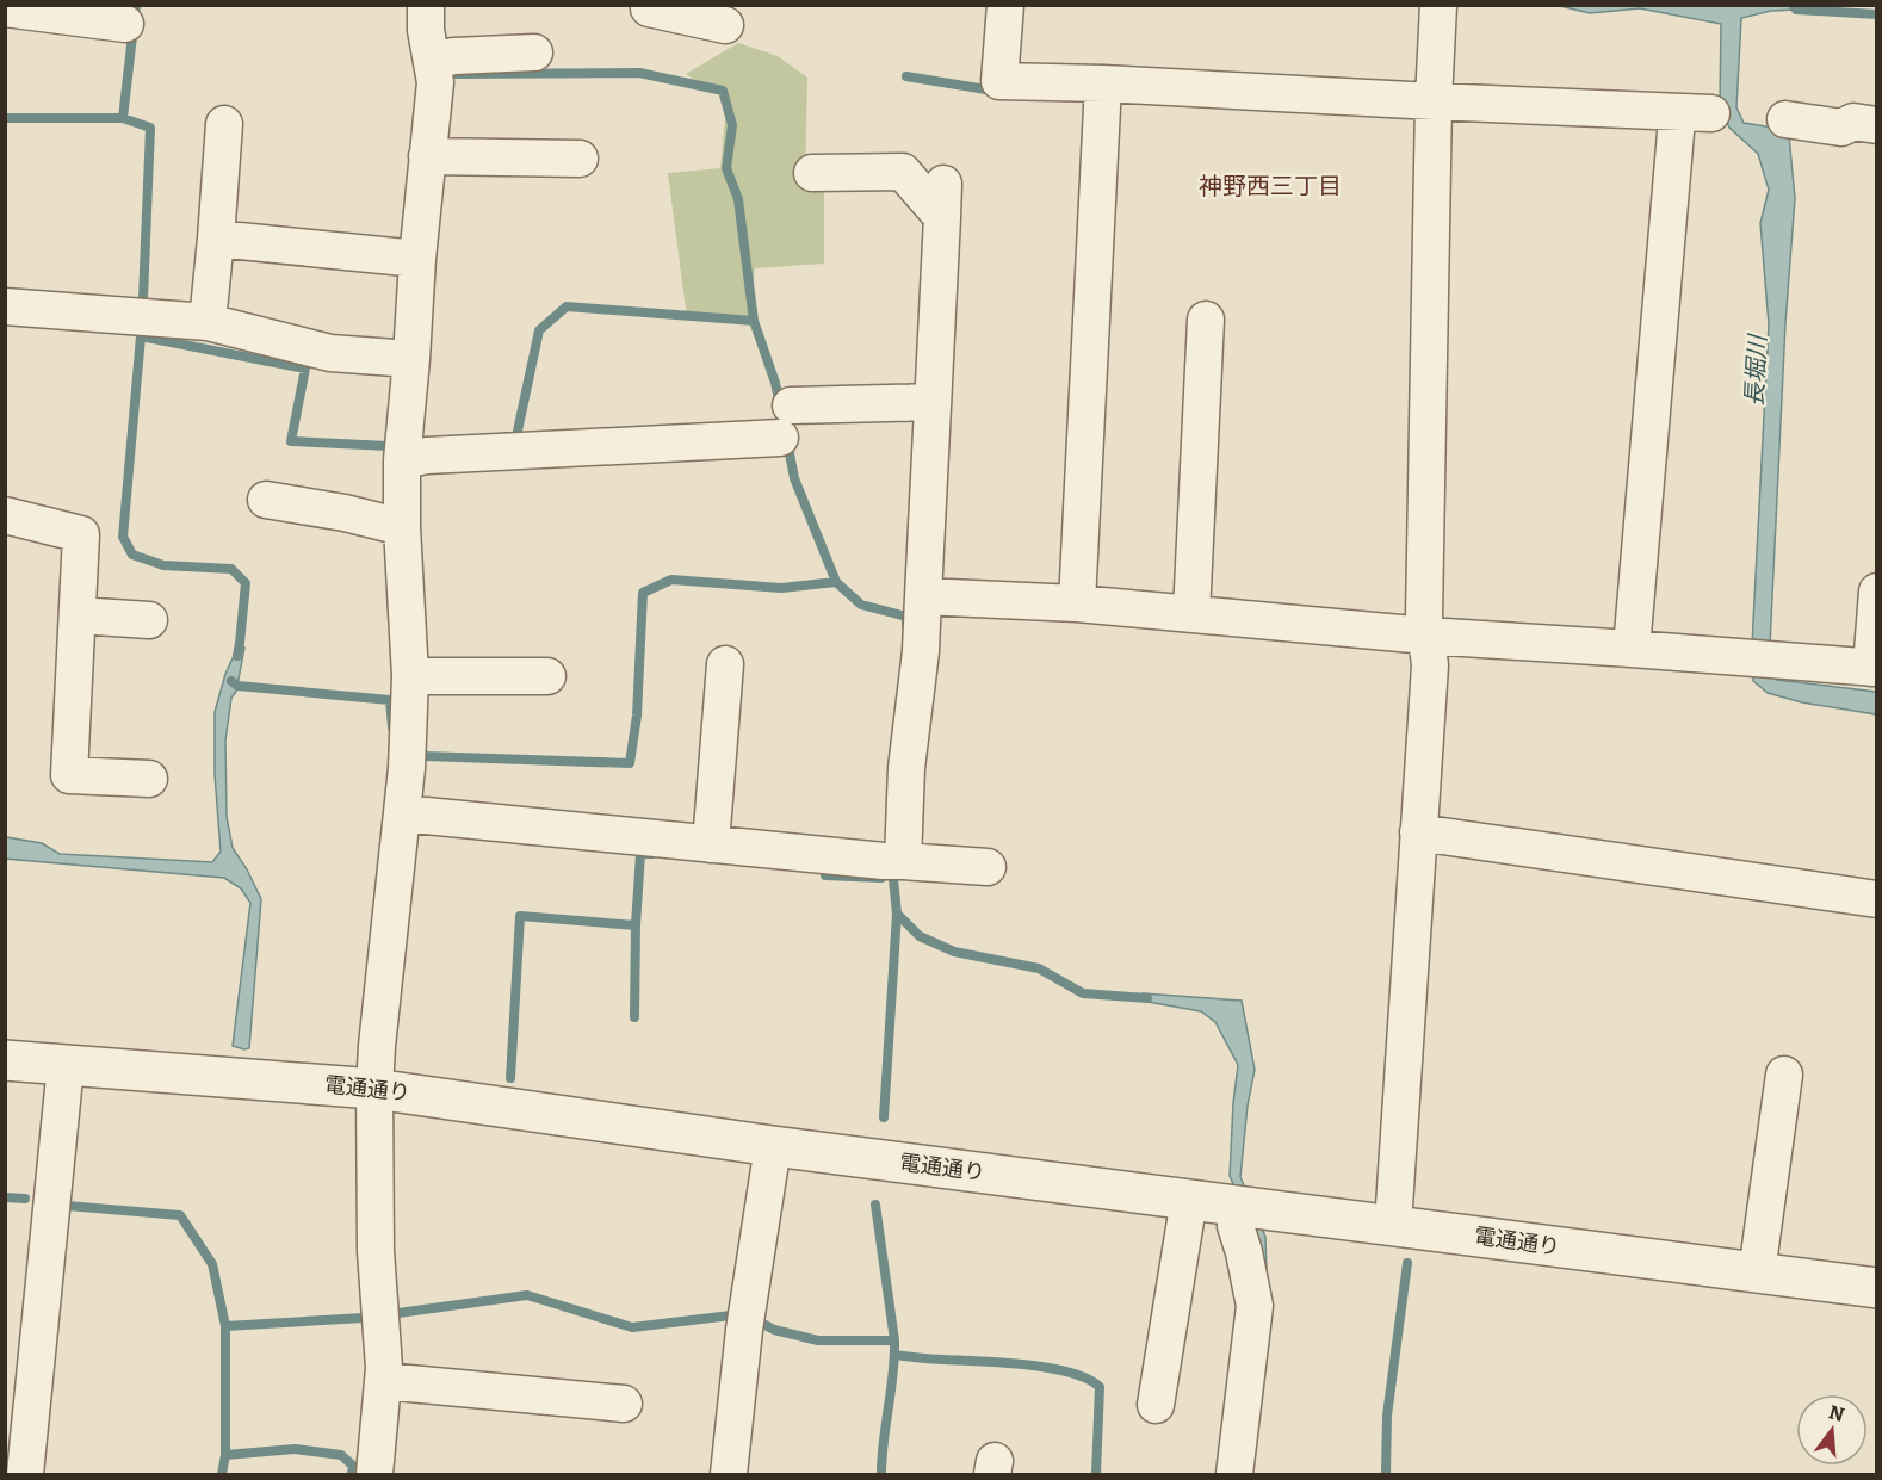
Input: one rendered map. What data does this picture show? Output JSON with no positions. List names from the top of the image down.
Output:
{
  "streets": {
    "street": ["電通通り"]
  },
  "districts": ["神野西三丁目"],
  "water": ["長堀川"],
  "north": "top"
}
